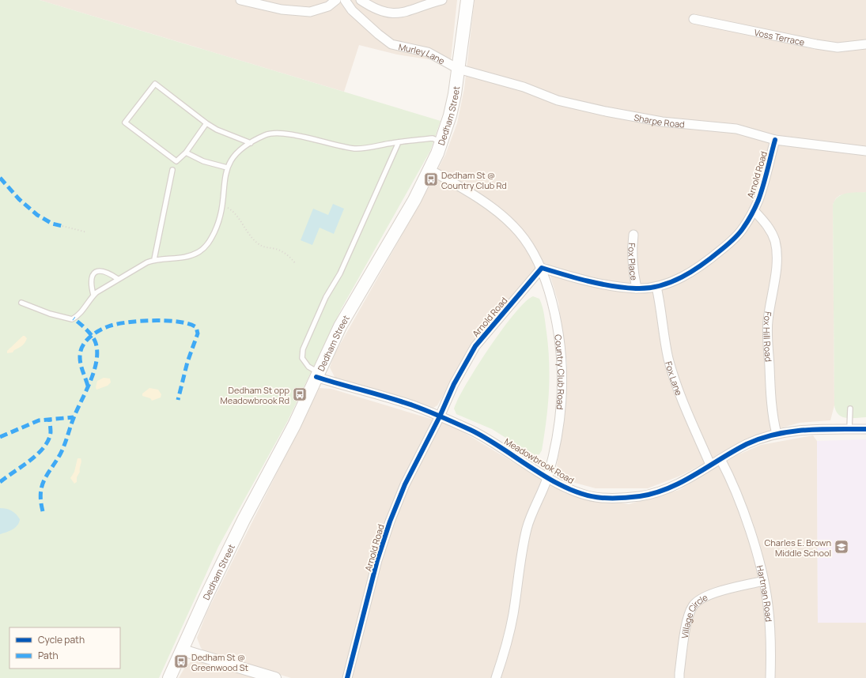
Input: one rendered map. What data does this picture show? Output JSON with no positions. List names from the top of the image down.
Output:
{
  "streets": {
    "main road": ["Dedham Street"],
    "street": [
      "Voss Terrace",
      "Murley Lane",
      "Sharpe Road",
      "Arnold Road",
      "Fox Place",
      "Fox Hill Road",
      "Country Club Road",
      "Fox Lane",
      "Meadowbrook Road",
      "Hartman Road",
      "Village Circle"
    ]
  },
  "crossings": [
    ["Murley Lane", "Dedham Street"],
    ["Murley Lane", "Sharpe Road"],
    ["Dedham Street", "Sharpe Road"],
    ["Dedham Street", "Country Club Road"],
    ["Dedham Street", "Meadowbrook Road"],
    ["Sharpe Road", "Arnold Road"],
    ["Arnold Road", "Fox Place"],
    ["Arnold Road", "Fox Hill Road"],
    ["Arnold Road", "Country Club Road"],
    ["Arnold Road", "Fox Lane"],
    ["Arnold Road", "Meadowbrook Road"],
    ["Fox Hill Road", "Meadowbrook Road"],
    ["Country Club Road", "Meadowbrook Road"],
    ["Fox Lane", "Meadowbrook Road"],
    ["Meadowbrook Road", "Hartman Road"],
    ["Hartman Road", "Village Circle"]
  ],
  "places": {
    "bus stop": ["Dedham St @ Country Club Rd", "Dedham St opp Meadowbrook Rd", "Dedham St @ Greenwood St"],
    "school or university": ["Charles E. Brown Middle School"]
  },
  "legend": ["Cycle path", "Path"]
}
